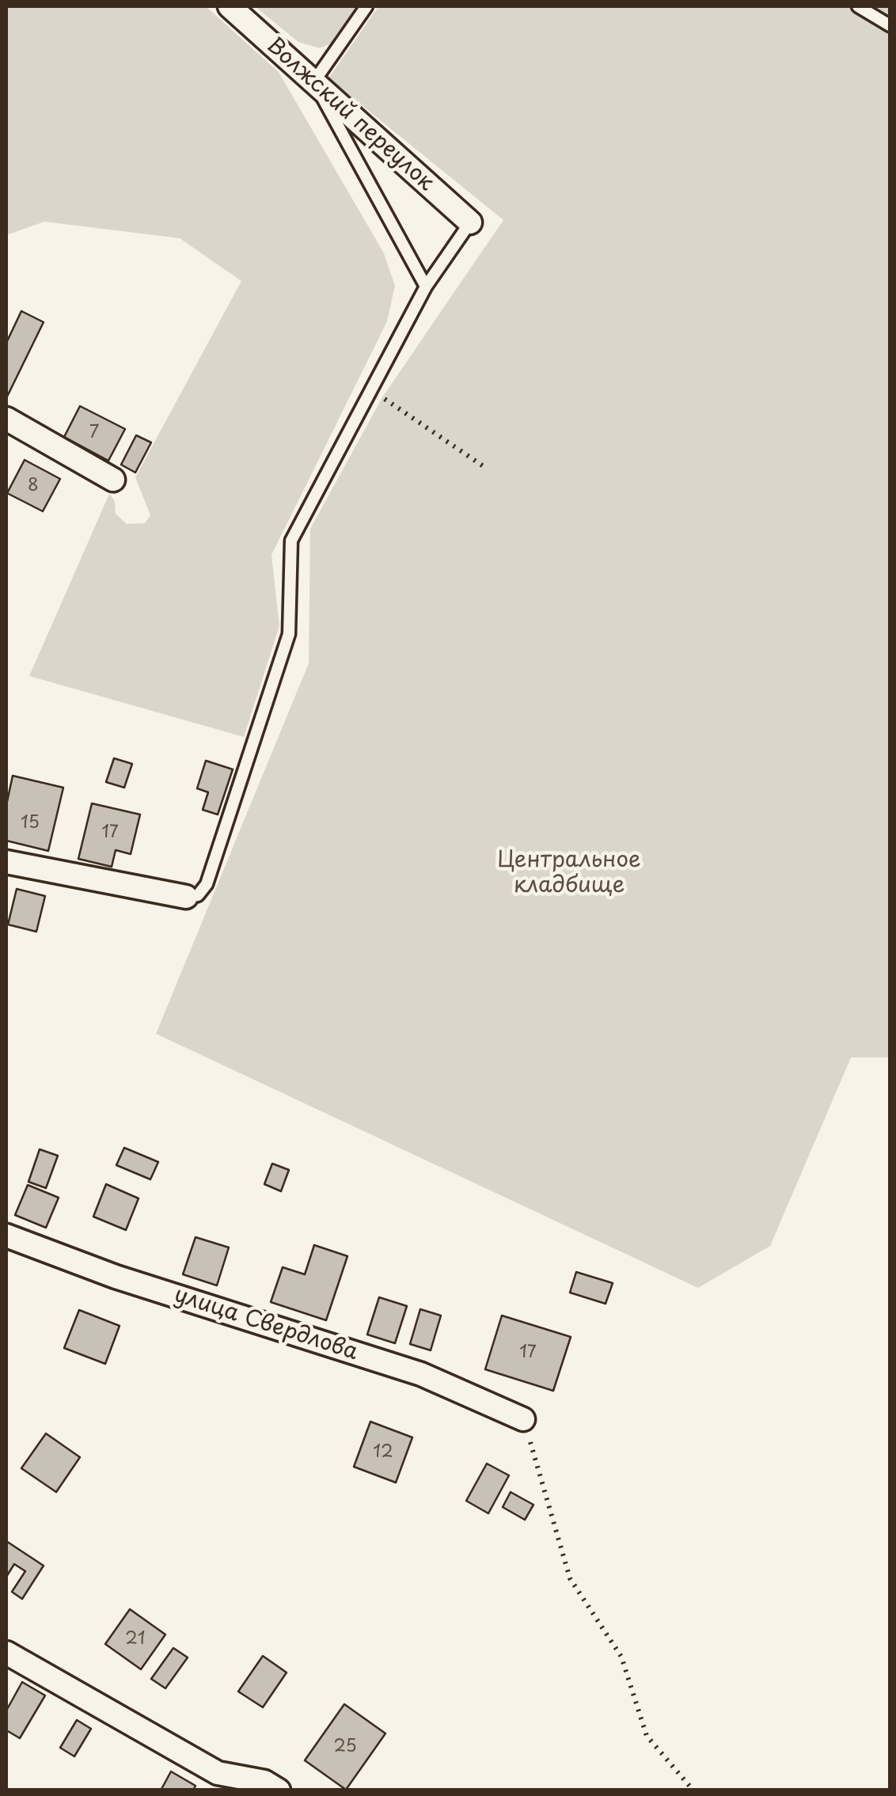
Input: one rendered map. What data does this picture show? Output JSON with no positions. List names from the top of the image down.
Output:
{
  "streets": {
    "street": ["Волжский переулок", "улица Свердлова"]
  },
  "parks": ["Центральное кладбище"],
  "house_numbers": [
    "7",
    "8",
    "15",
    "17",
    "17",
    "12",
    "21",
    "25"
  ]
}
